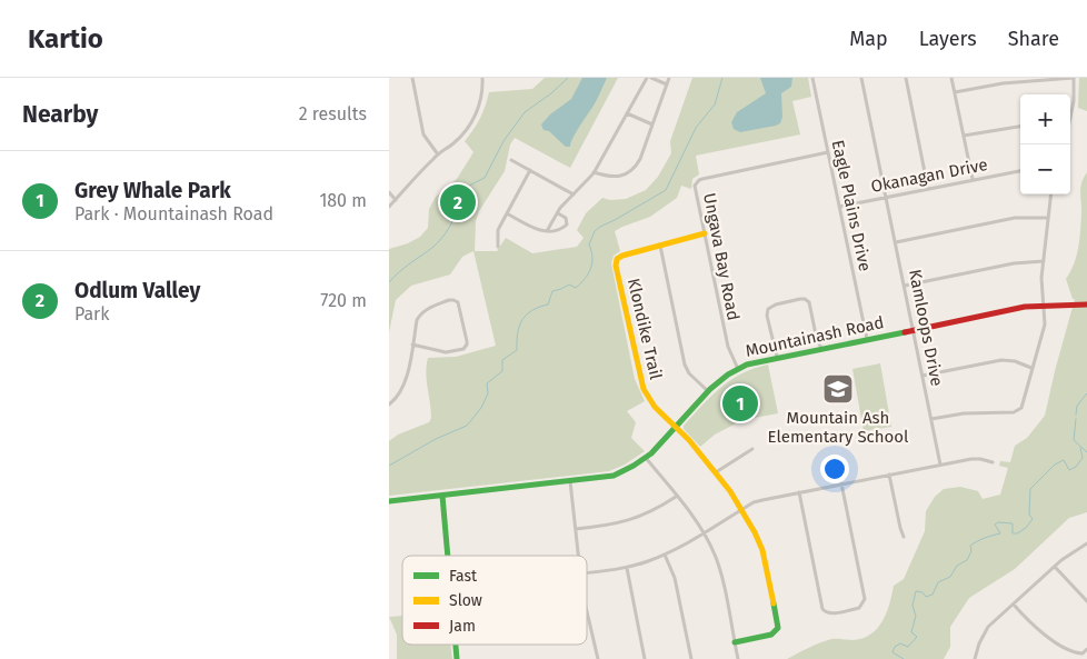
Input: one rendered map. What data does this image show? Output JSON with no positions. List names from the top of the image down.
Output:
{
  "streets": {
    "street": [
      "Okanagan Drive",
      "Eagle Plains Drive",
      "Ungava Bay Road",
      "Kamloops Drive",
      "Klondike Trail",
      "Mountainash Road"
    ]
  },
  "crossings": [
    ["Okanagan Drive", "Eagle Plains Drive"],
    ["Okanagan Drive", "Kamloops Drive"],
    ["Eagle Plains Drive", "Ungava Bay Road"],
    ["Eagle Plains Drive", "Mountainash Road"],
    ["Ungava Bay Road", "Mountainash Road"],
    ["Kamloops Drive", "Mountainash Road"],
    ["Klondike Trail", "Mountainash Road"]
  ],
  "places": {
    "school or university": ["Mountain Ash Elementary School"]
  },
  "legend": ["Fast", "Slow", "Jam"],
  "page": {
    "header": "Kartio",
    "nav": ["Map", "Layers", "Share"],
    "heading": ["Nearby", "2 results"],
    "map_buttons": ["+", "−"],
    "list": [
      {
        "mark": "1",
        "name": "Grey Whale Park",
        "note": "Park · Mountainash Road",
        "value": "180 m"
      },
      {
        "mark": "2",
        "name": "Odlum Valley",
        "note": "Park",
        "value": "720 m"
      }
    ],
    "pins": ["2", "1"]
  }
}
